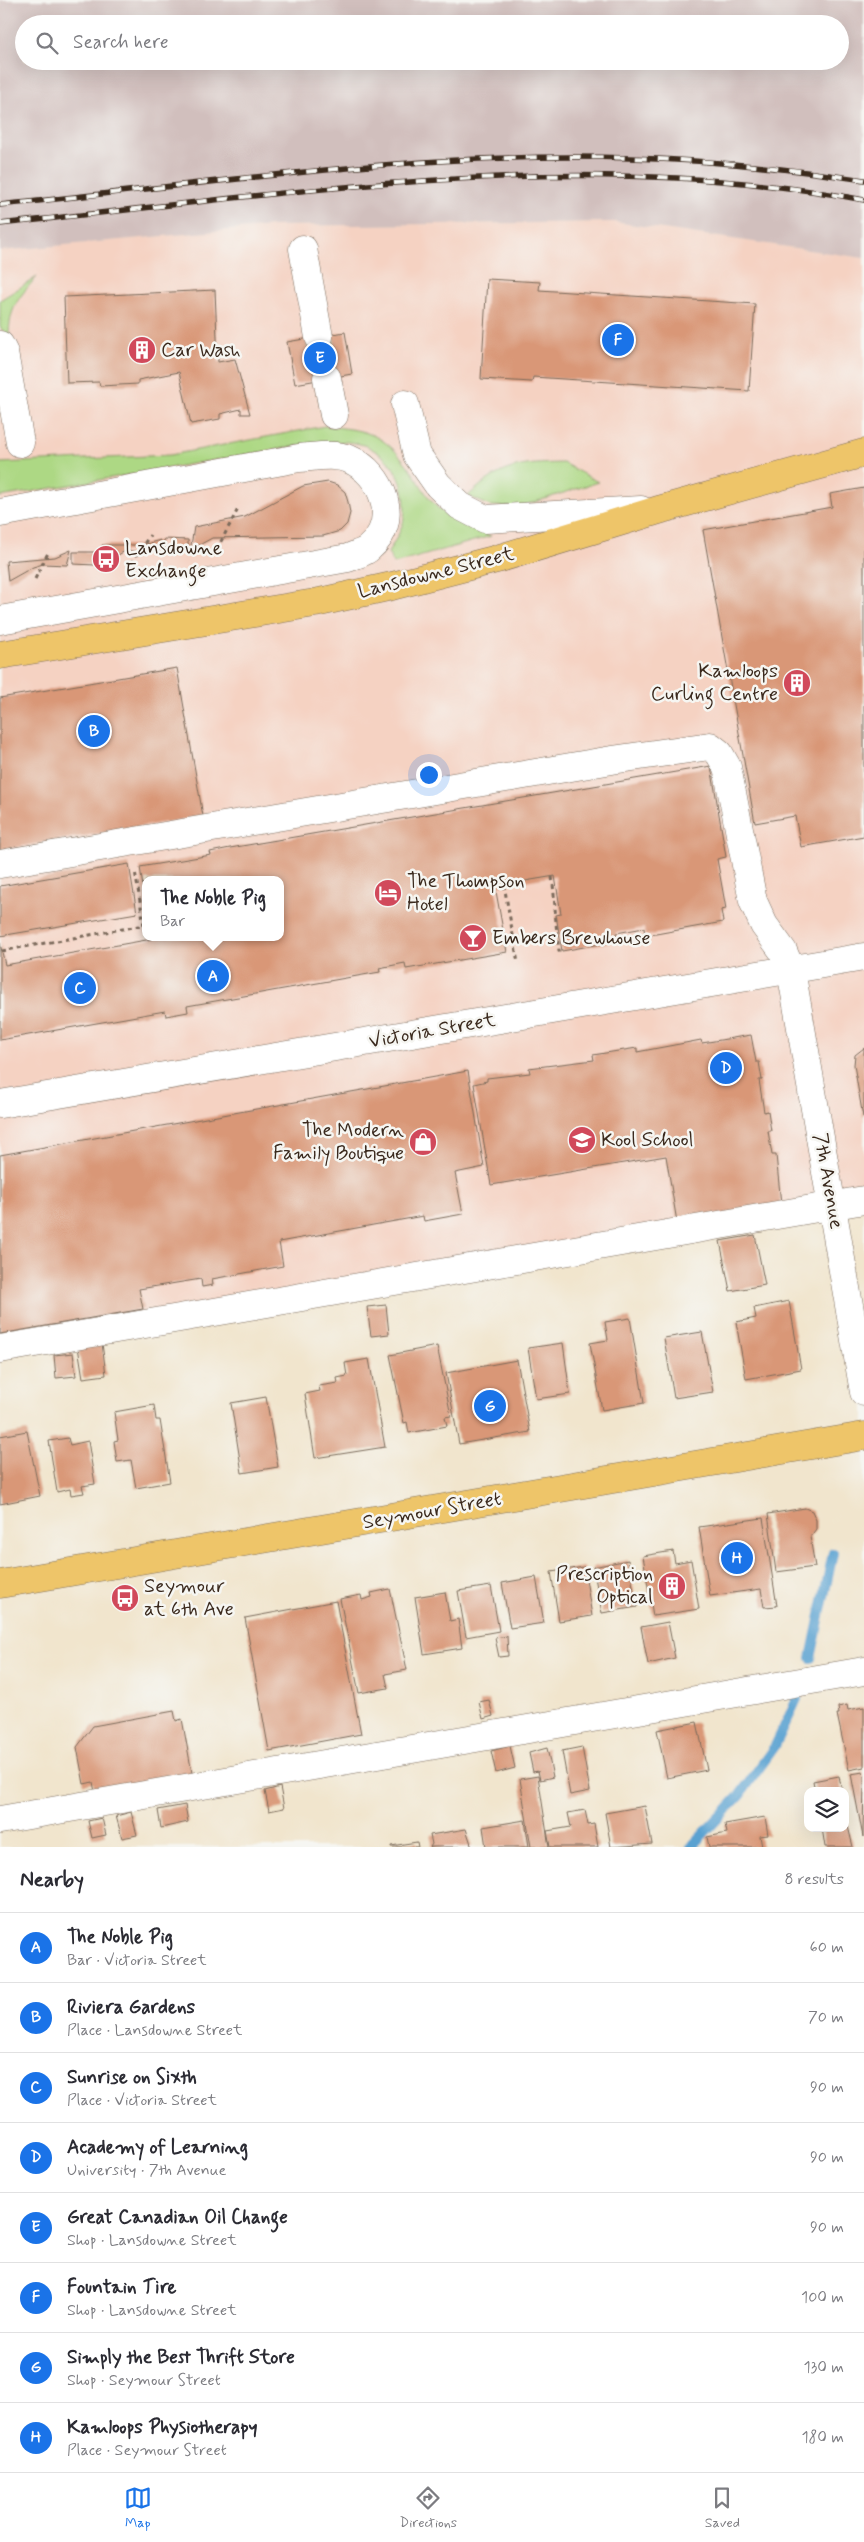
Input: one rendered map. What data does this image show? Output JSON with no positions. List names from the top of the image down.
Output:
{
  "streets": {
    "main road": ["Lansdowne Street", "Seymour Street"],
    "street": ["Victoria Street", "7th Avenue"]
  },
  "crossings": [
    ["Victoria Street", "7th Avenue"]
  ],
  "places": {
    "building": ["Car Wash", "Kamloops Curling Centre", "Prescription Optical"],
    "bus stop": ["Lansdowne Exchange", "Seymour at 6th Ave"],
    "hotel": ["The Thompson Hotel"],
    "bar": ["Embers Brewhouse"],
    "school or university": ["Kool School"],
    "shop": ["The Modern Family Boutique"]
  },
  "page": {
    "search": "Search here",
    "pins": [
      "F",
      "E",
      "B",
      "A",
      "C",
      "D",
      "G",
      "H"
    ],
    "popup": ["The Noble Pig", "Bar"],
    "heading": ["Nearby", "8 results"],
    "list": [
      {
        "mark": "A",
        "name": "The Noble Pig",
        "note": "Bar · Victoria Street",
        "value": "60 m"
      },
      {
        "mark": "B",
        "name": "Riviera Gardens",
        "note": "Place · Lansdowne Street",
        "value": "70 m"
      },
      {
        "mark": "C",
        "name": "Sunrise on Sixth",
        "note": "Place · Victoria Street",
        "value": "90 m"
      },
      {
        "mark": "D",
        "name": "Academy of Learning",
        "note": "University · 7th Avenue",
        "value": "90 m"
      },
      {
        "mark": "E",
        "name": "Great Canadian Oil Change",
        "note": "Shop · Lansdowne Street",
        "value": "90 m"
      },
      {
        "mark": "F",
        "name": "Fountain Tire",
        "note": "Shop · Lansdowne Street",
        "value": "100 m"
      },
      {
        "mark": "G",
        "name": "Simply the Best Thrift Store",
        "note": "Shop · Seymour Street",
        "value": "130 m"
      },
      {
        "mark": "H",
        "name": "Kamloops Physiotherapy",
        "note": "Place · Seymour Street",
        "value": "180 m"
      }
    ],
    "nav": ["Map", "Directions", "Saved"]
  }
}
